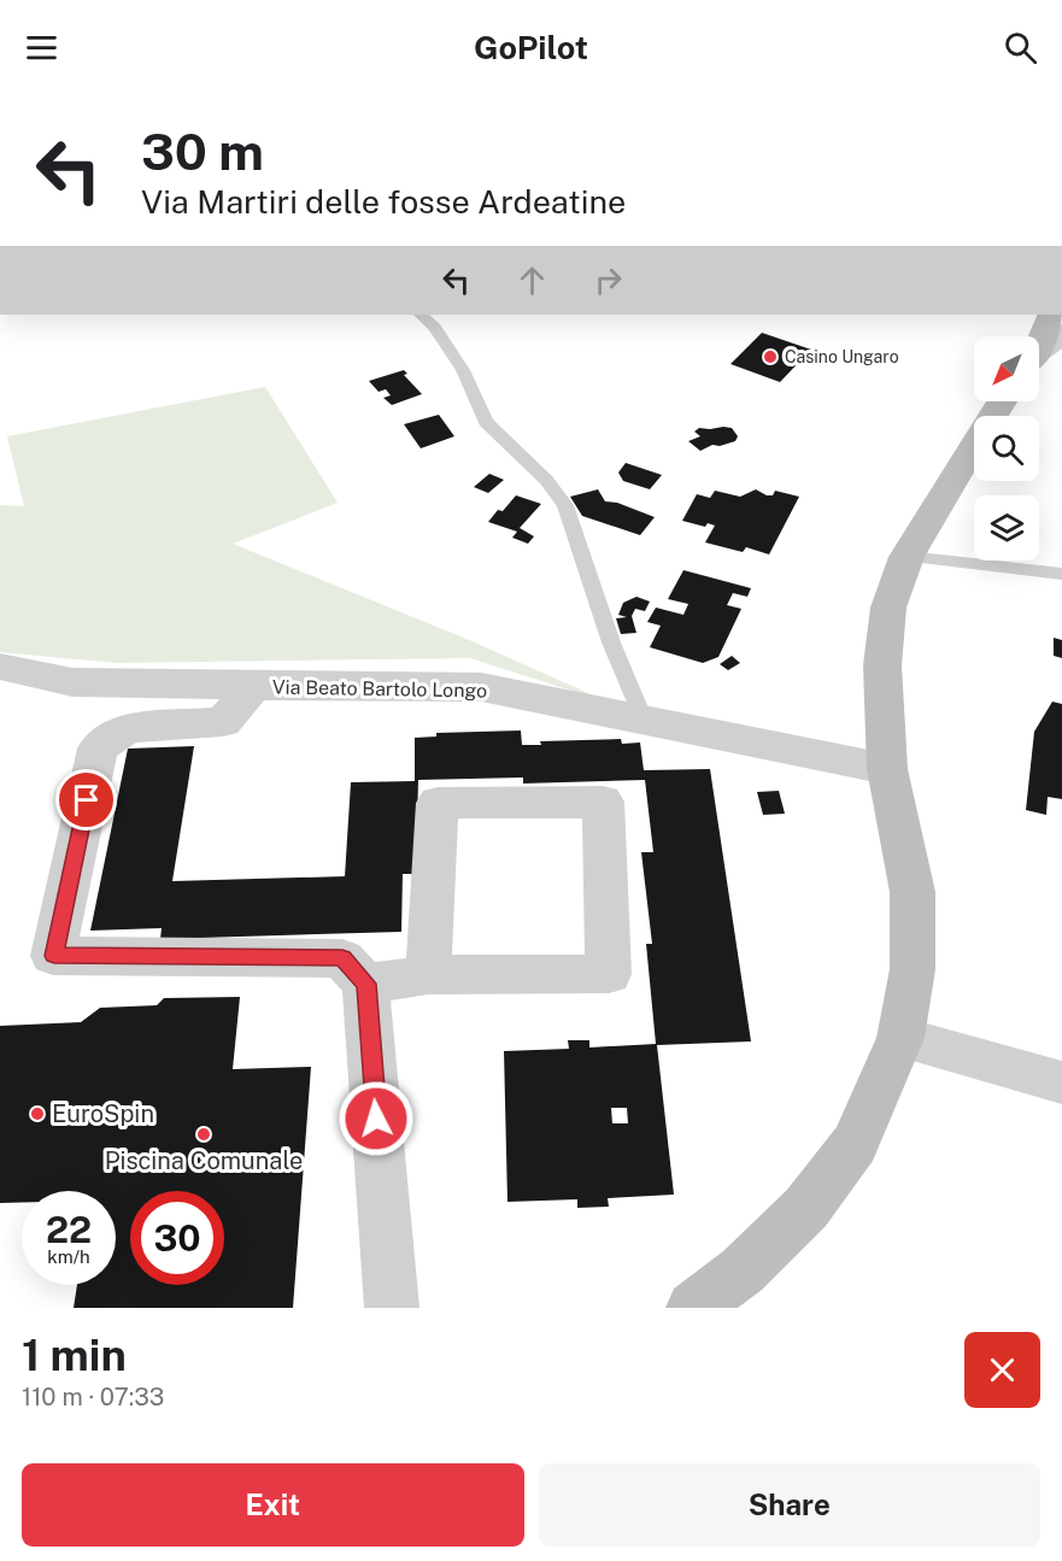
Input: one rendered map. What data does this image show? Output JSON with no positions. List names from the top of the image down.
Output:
{
  "streets": {
    "street": ["Via Beato Bartolo Longo"]
  },
  "places": ["Casino Ungaro", "EuroSpin", "Piscina Comunale"],
  "north": "bottom left",
  "page": {
    "header": "GoPilot",
    "turn": ["30 m", "Via Martiri delle fosse Ardeatine"],
    "speed": "22 km/h",
    "limit": "30",
    "heading": ["1 min", "110 m · 07:33"],
    "buttons": ["Exit", "Share"]
  }
}
